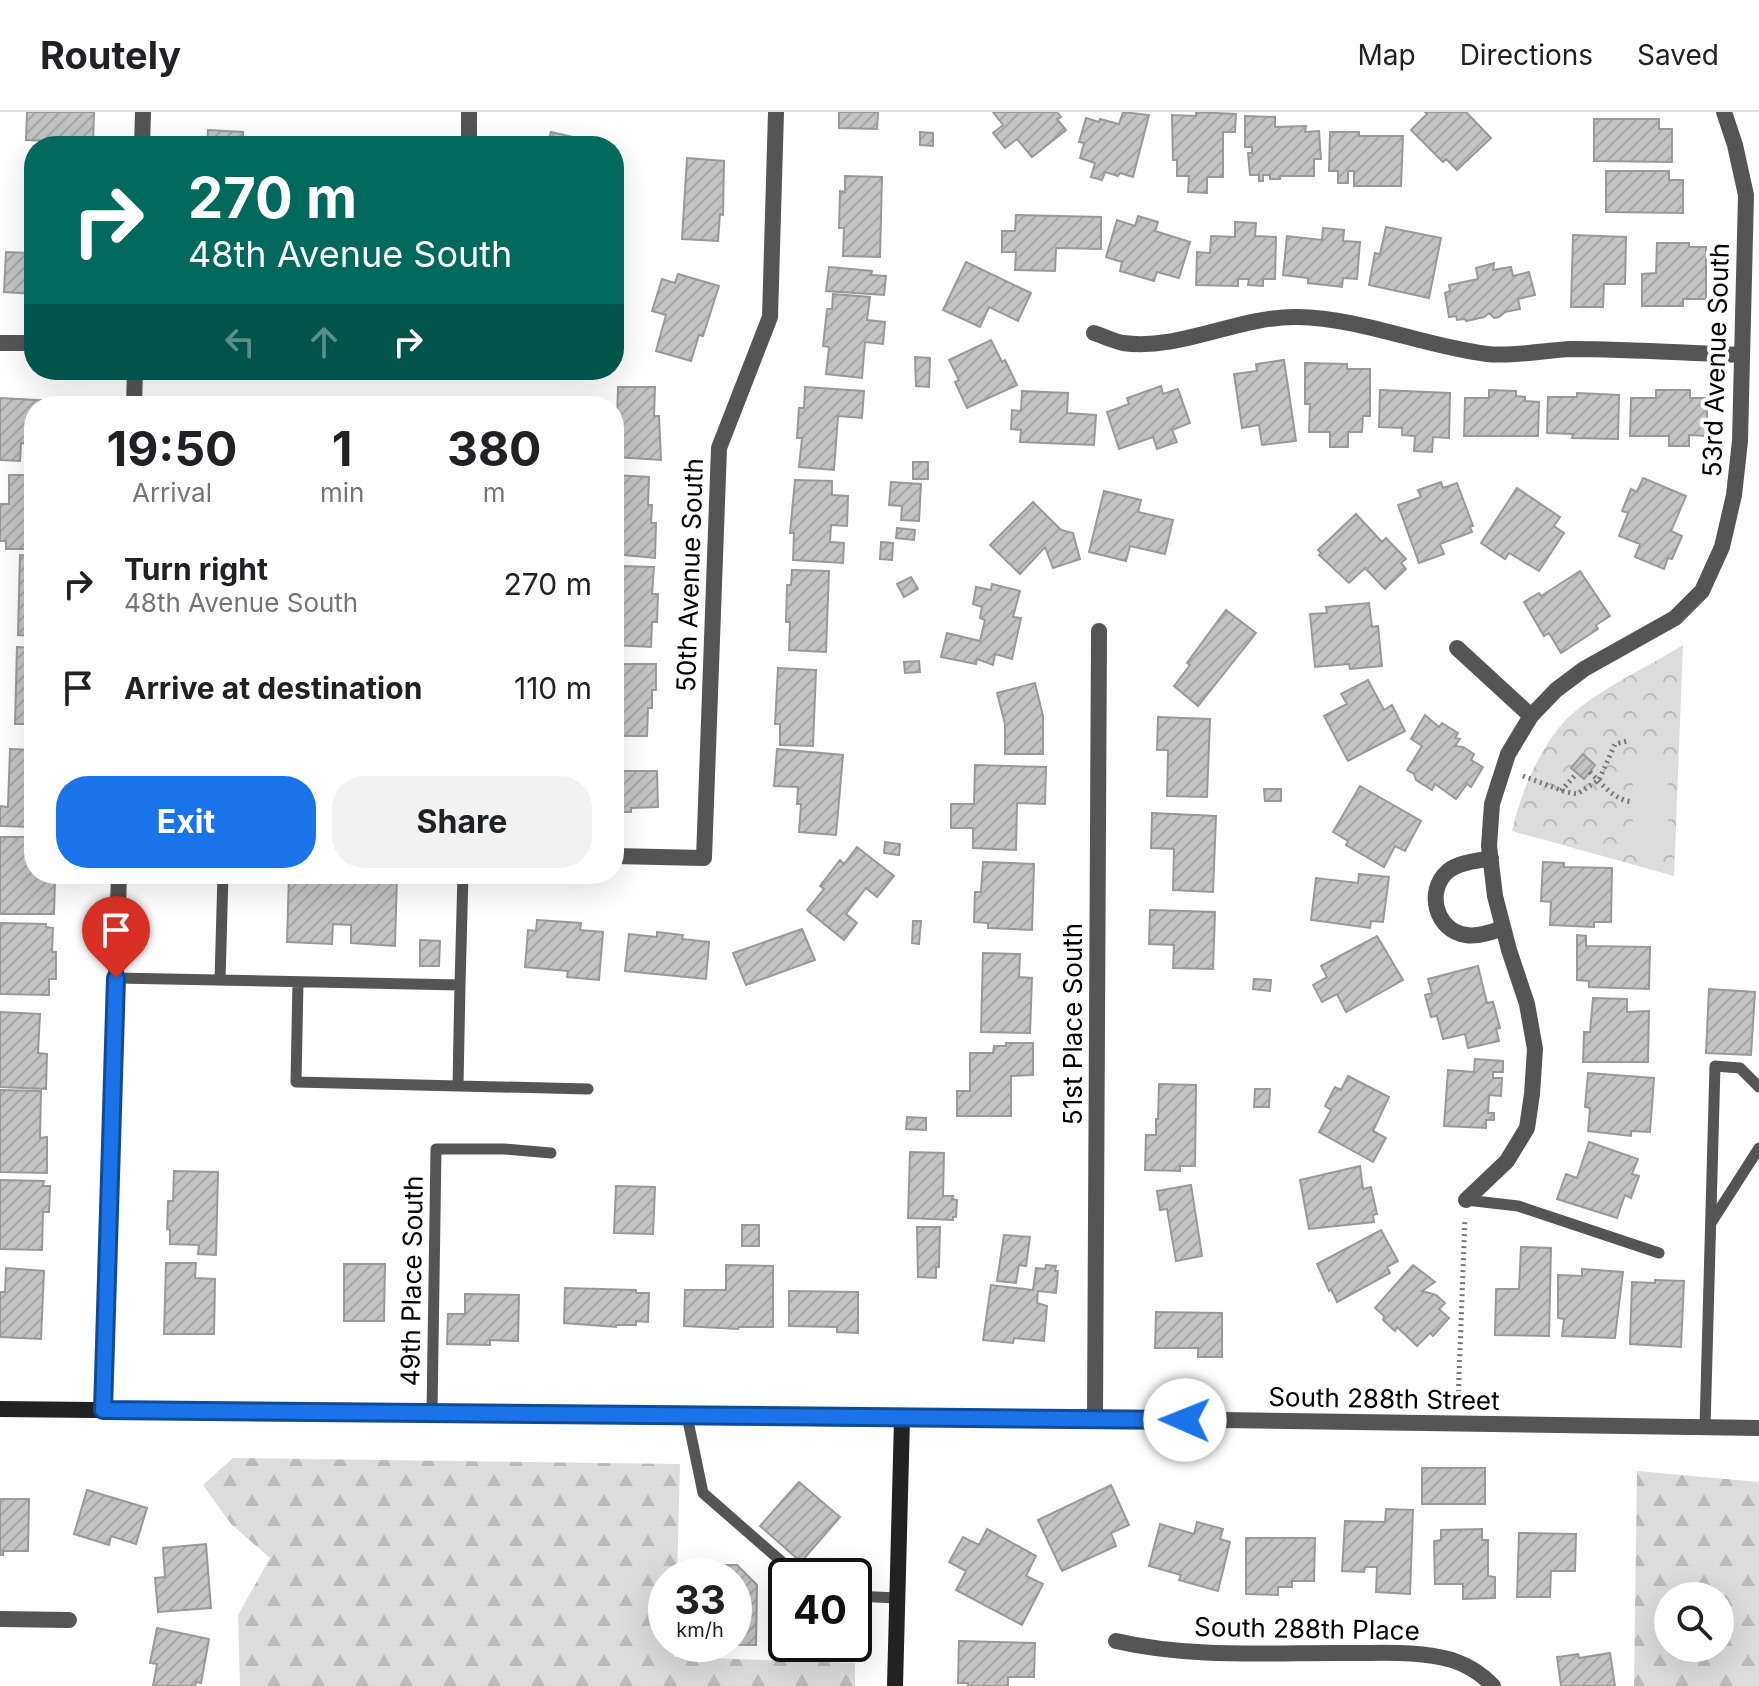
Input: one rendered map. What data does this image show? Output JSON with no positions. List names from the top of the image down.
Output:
{
  "streets": {
    "main road": ["South 288th Street"],
    "street": [
      "53rd Avenue South",
      "50th Avenue South",
      "51st Place South",
      "South 288th Place"
    ],
    "lane": ["49th Place South"]
  },
  "crossings": [
    ["51st Place South", "South 288th Street"],
    ["49th Place South", "South 288th Street"]
  ],
  "page": {
    "header": "Routely",
    "nav": ["Map", "Directions", "Saved"],
    "turn": ["270 m", "48th Avenue South"],
    "eta": [
      "19:50",
      "Arrival",
      "1",
      "min",
      "380",
      "m"
    ],
    "list": [
      {
        "name": "Turn right",
        "note": "48th Avenue South",
        "value": "270 m"
      },
      {
        "name": "Arrive at destination",
        "value": "110 m"
      }
    ],
    "buttons": ["Exit", "Share"],
    "speed": "33 km/h",
    "limit": "40"
  }
}
